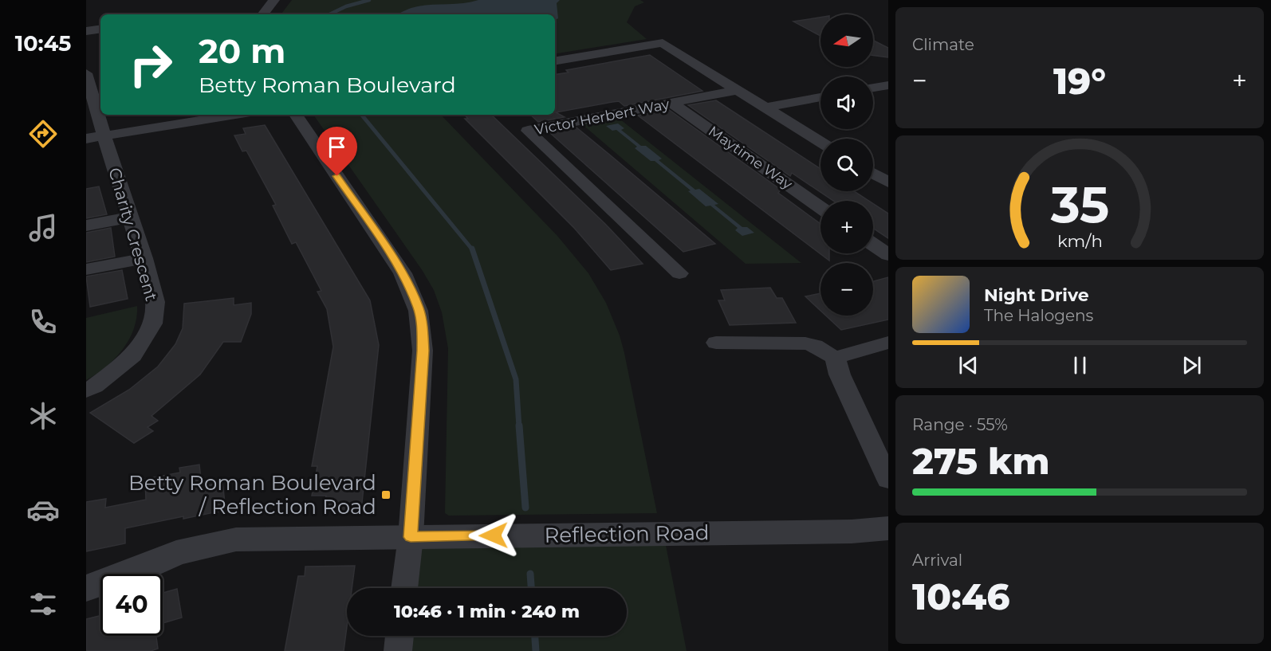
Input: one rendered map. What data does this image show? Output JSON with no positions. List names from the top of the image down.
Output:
{
  "streets": {
    "street": [
      "Victor Herbert Way",
      "Maytime Way",
      "Charity Crescent",
      "Reflection Road"
    ]
  },
  "crossings": [
    ["Victor Herbert Way", "Maytime Way"]
  ],
  "places": {
    "transit": ["Betty Roman Boulevard / Reflection Road"]
  },
  "north": "left",
  "page": {
    "tabs": "10:45",
    "tile": [
      "Climate",
      ["Range · 55%", "275 km"],
      ["Arrival", "10:46"]
    ],
    "map_buttons": ["+", "−"],
    "turn": ["20 m", "Betty Roman Boulevard"],
    "heat": ["−", "19°", "+"],
    "song": ["Night Drive", "The Halogens"],
    "limit": "40",
    "trip": "10:46 · 1 min · 240 m",
    "gauge": ["35", "km/h"]
  }
}
